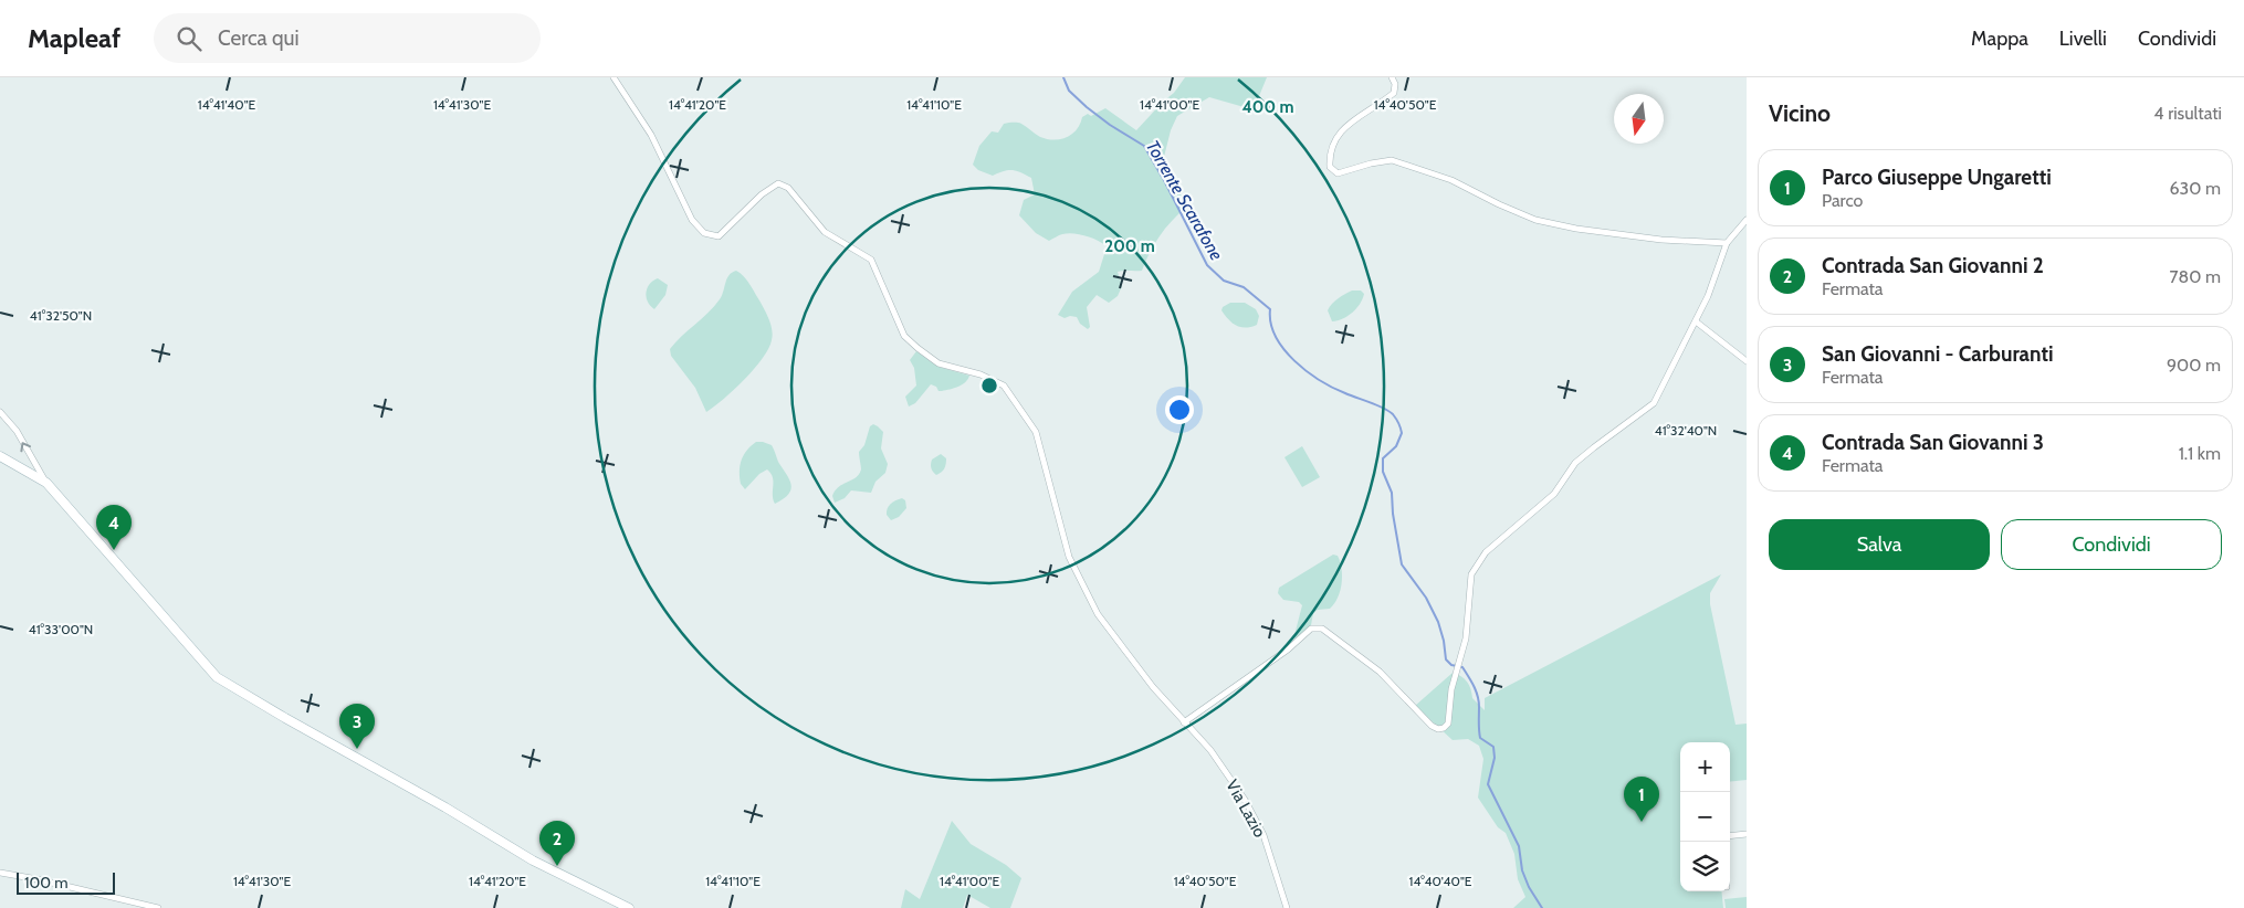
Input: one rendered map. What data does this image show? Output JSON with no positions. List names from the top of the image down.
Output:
{
  "streets": {
    "street": ["Via Lazio"]
  },
  "water": ["Torrente Scarafone"],
  "scale_bar": "100 m",
  "north": "bottom",
  "page": {
    "header": "Mapleaf",
    "search": "Cerca qui",
    "nav": ["Mappa", "Livelli", "Condividi"],
    "heading": ["Vicino", "4 risultati"],
    "list": [
      {
        "mark": "1",
        "name": "Parco Giuseppe Ungaretti",
        "note": "Parco",
        "value": "630 m"
      },
      {
        "mark": "2",
        "name": "Contrada San Giovanni 2",
        "note": "Fermata",
        "value": "780 m"
      },
      {
        "mark": "3",
        "name": "San Giovanni - Carburanti",
        "note": "Fermata",
        "value": "900 m"
      },
      {
        "mark": "4",
        "name": "Contrada San Giovanni 3",
        "note": "Fermata",
        "value": "1.1 km"
      }
    ],
    "buttons": ["Salva", "Condividi"],
    "pins": [
      "4",
      "3",
      "1",
      "2"
    ],
    "map_buttons": ["+", "−"],
    "scale": "100 m"
  },
  "coordinates": [
    "14°41'40\"E",
    "14°41'30\"E",
    "14°41'20\"E",
    "14°41'10\"E",
    "14°41'00\"E",
    "14°40'50\"E",
    "41°32'50\"N",
    "41°32'40\"N",
    "41°33'00\"N",
    "14°40'40\"E"
  ],
  "rings": ["400 m", "200 m"]
}
